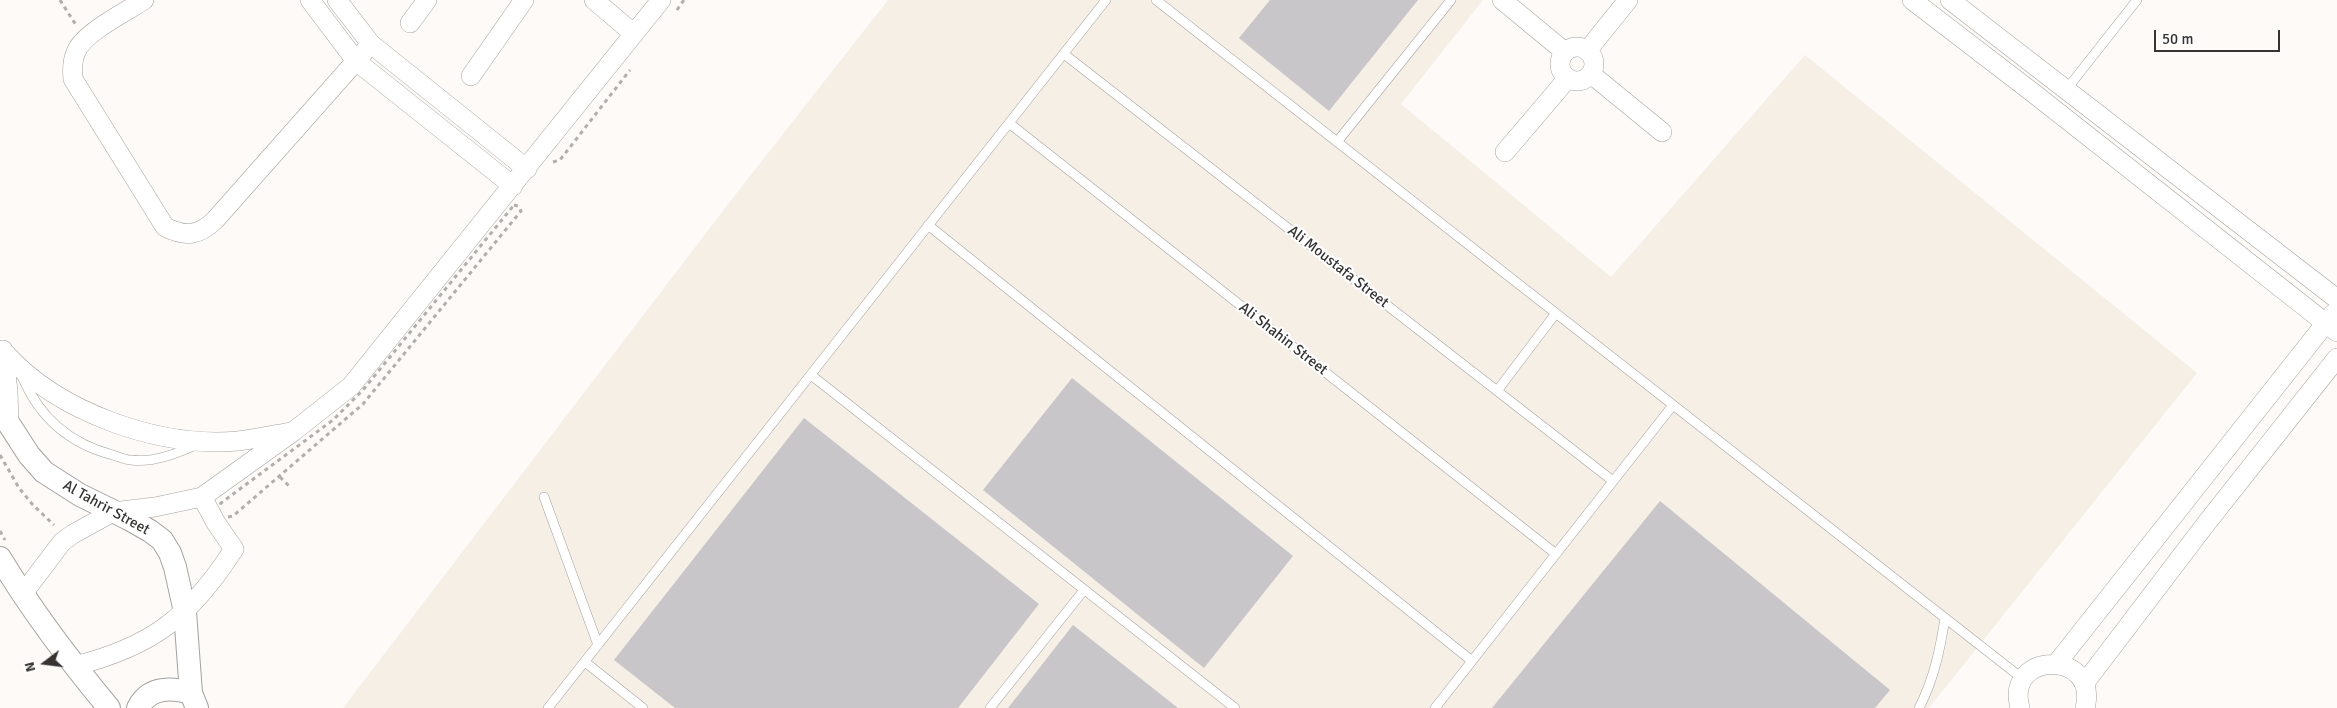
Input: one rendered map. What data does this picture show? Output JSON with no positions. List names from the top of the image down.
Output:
{
  "streets": {
    "street": ["Al Tahrir Street"],
    "lane": ["Ali Moustafa Street", "Ali Shahin Street"]
  },
  "scale_bar": "50 m",
  "north": "left"
}
